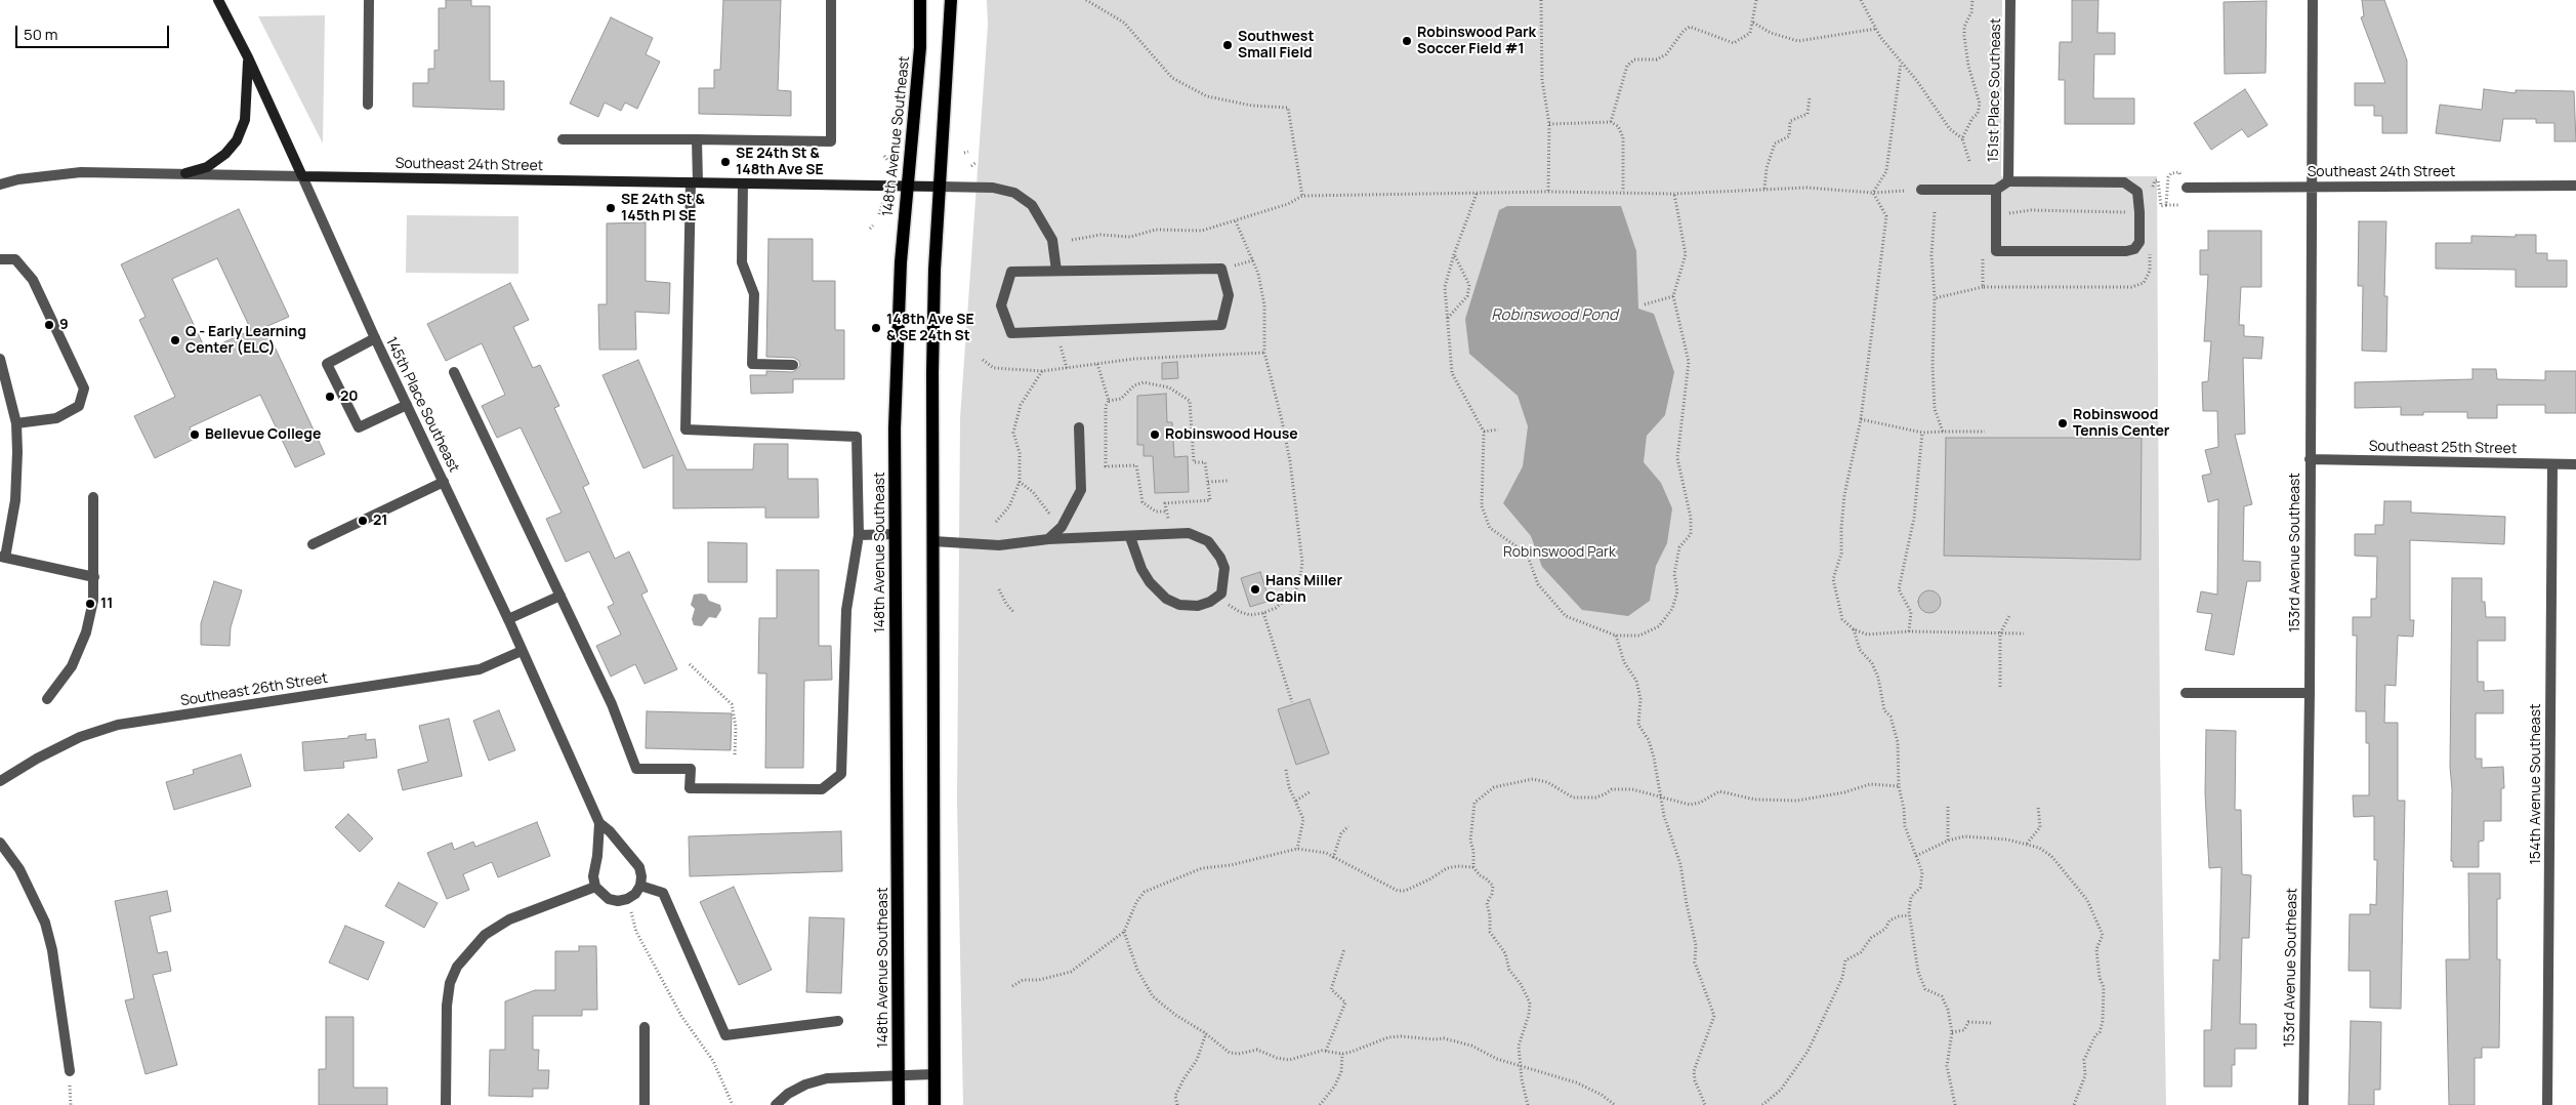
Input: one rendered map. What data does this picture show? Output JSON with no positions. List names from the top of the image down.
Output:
{
  "streets": {
    "main road": ["148th Avenue Southeast"],
    "street": [
      "151st Place Southeast",
      "Southeast 24th Street",
      "145th Place Southeast",
      "Southeast 25th Street",
      "153rd Avenue Southeast",
      "Southeast 26th Street",
      "154th Avenue Southeast"
    ]
  },
  "crossings": [
    ["148th Avenue Southeast", "Southeast 24th Street"],
    ["Southeast 24th Street", "145th Place Southeast"],
    ["Southeast 24th Street", "153rd Avenue Southeast"],
    ["145th Place Southeast", "Southeast 26th Street"],
    ["Southeast 25th Street", "153rd Avenue Southeast"],
    ["Southeast 25th Street", "154th Avenue Southeast"]
  ],
  "water": ["Robinswood Pond"],
  "parks": ["Robinswood Park"],
  "places": [
    "Robinswood Park Soccer Field #1",
    "Southwest Small Field",
    "SE 24th St & 148th Ave SE",
    "SE 24th St & 145th Pl SE",
    "9",
    "148th Ave SE & SE 24th St",
    "Q - Early Learning Center (ELC)",
    "20",
    "Robinswood Tennis Center",
    "Bellevue College",
    "Robinswood House",
    "21",
    "Hans Miller Cabin",
    "11"
  ],
  "scale_bar": "50 m"
}
